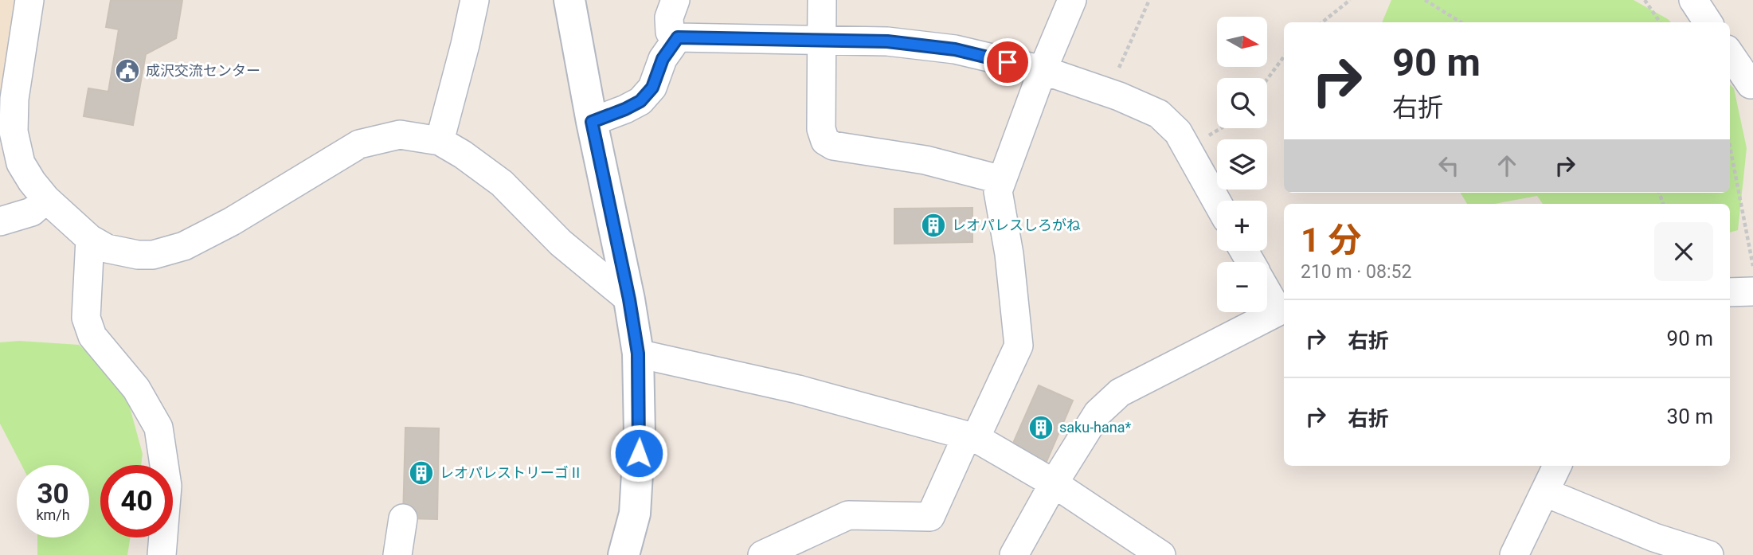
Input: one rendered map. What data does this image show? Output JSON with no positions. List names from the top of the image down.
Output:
{
  "places": {
    "public building": ["成沢交流センター"],
    "building": ["レオパレスしろがね", "saku-hana*", "レオパレストリーゴⅡ"]
  },
  "north": "right",
  "page": {
    "map_buttons": ["+", "−"],
    "turn": ["90 m", "右折"],
    "heading": ["1 分", "210 m · 08:52"],
    "list": [
      {
        "name": "右折",
        "value": "90 m"
      },
      {
        "name": "右折",
        "value": "30 m"
      }
    ],
    "speed": "30 km/h",
    "limit": "40"
  }
}
